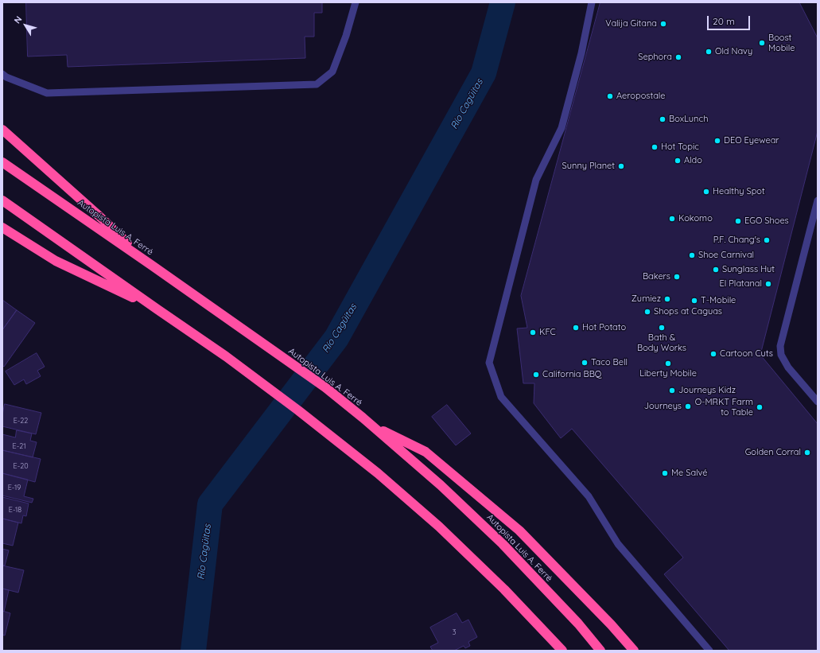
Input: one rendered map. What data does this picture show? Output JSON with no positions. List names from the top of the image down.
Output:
{
  "streets": {
    "highway": ["Autopista Luis A. Ferré"]
  },
  "water": ["Río Cagüitas"],
  "places": [
    "Valija Gitana",
    "Boost Mobile",
    "Old Navy",
    "Sephora",
    "Aeropostale",
    "BoxLunch",
    "DEO Eyewear",
    "Hot Topic",
    "Aldo",
    "Sunny Planet",
    "Healthy Spot",
    "Kokomo",
    "EGO Shoes",
    "P.F. Chang's",
    "Shoe Carnival",
    "Sunglass Hut",
    "Bakers",
    "El Platanal",
    "Zumiez",
    "T-Mobile",
    "Shops at Caguas",
    "Hot Potato",
    "Bath & Body Works",
    "KFC",
    "Cartoon Cuts",
    "Taco Bell",
    "Liberty Mobile",
    "California BBQ",
    "Journeys Kidz",
    "Journeys",
    "O-MRKT Farm to Table",
    "Golden Corral",
    "Me Salvé"
  ],
  "house_numbers": [
    "E-22",
    "E-21",
    "E-20",
    "E-19",
    "E-18",
    "3"
  ],
  "scale_bar": "20 m",
  "north": "top left"
}
